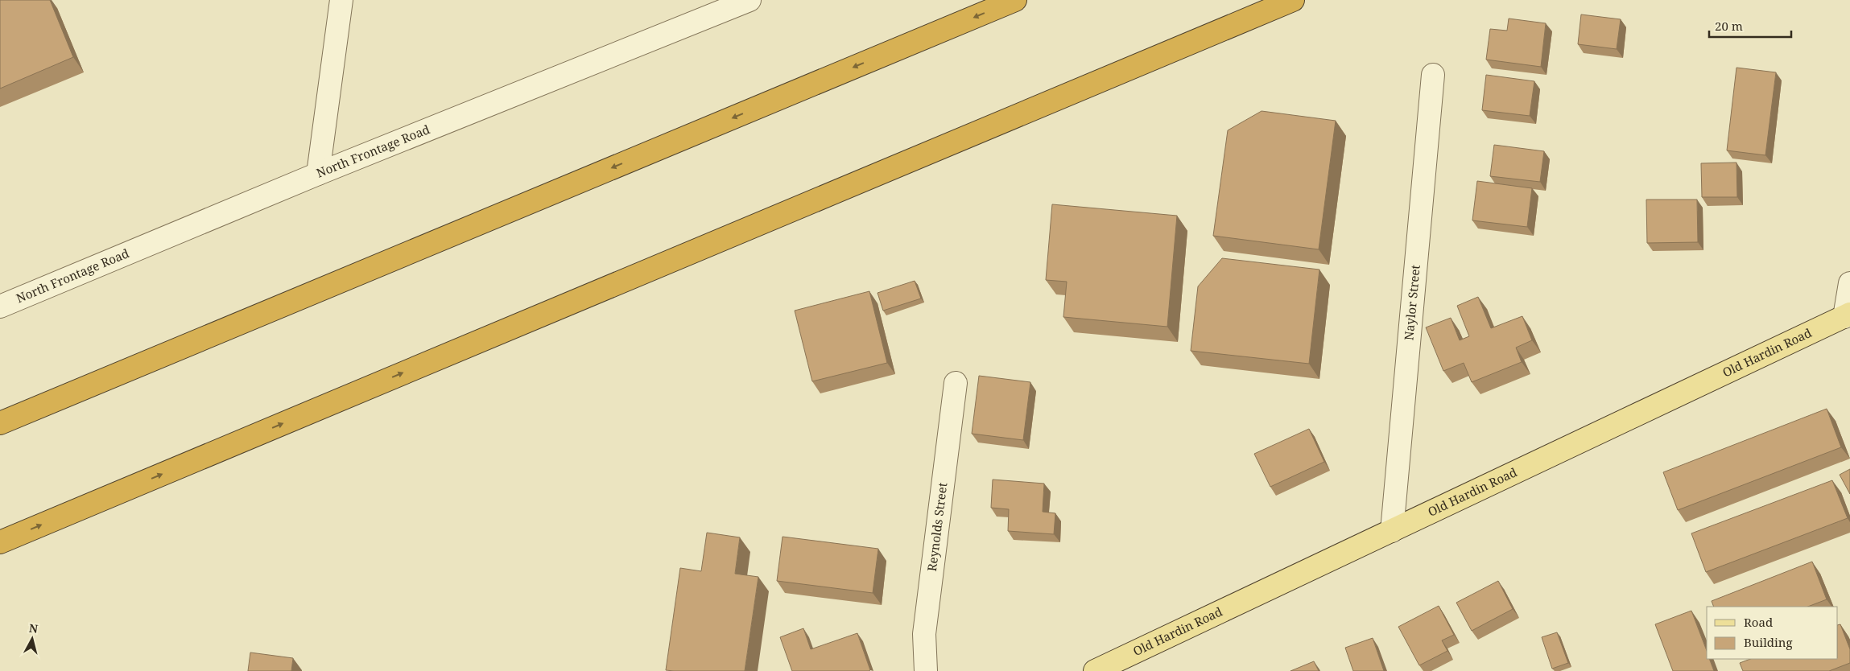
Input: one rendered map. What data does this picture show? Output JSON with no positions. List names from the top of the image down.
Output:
{
  "streets": {
    "main road": ["Old Hardin Road"],
    "street": ["North Frontage Road", "Naylor Street", "Reynolds Street"]
  },
  "crossings": [
    ["Naylor Street", "Old Hardin Road"]
  ],
  "legend": ["Road", "Building"],
  "scale_bar": "20 m",
  "north": "top"
}
